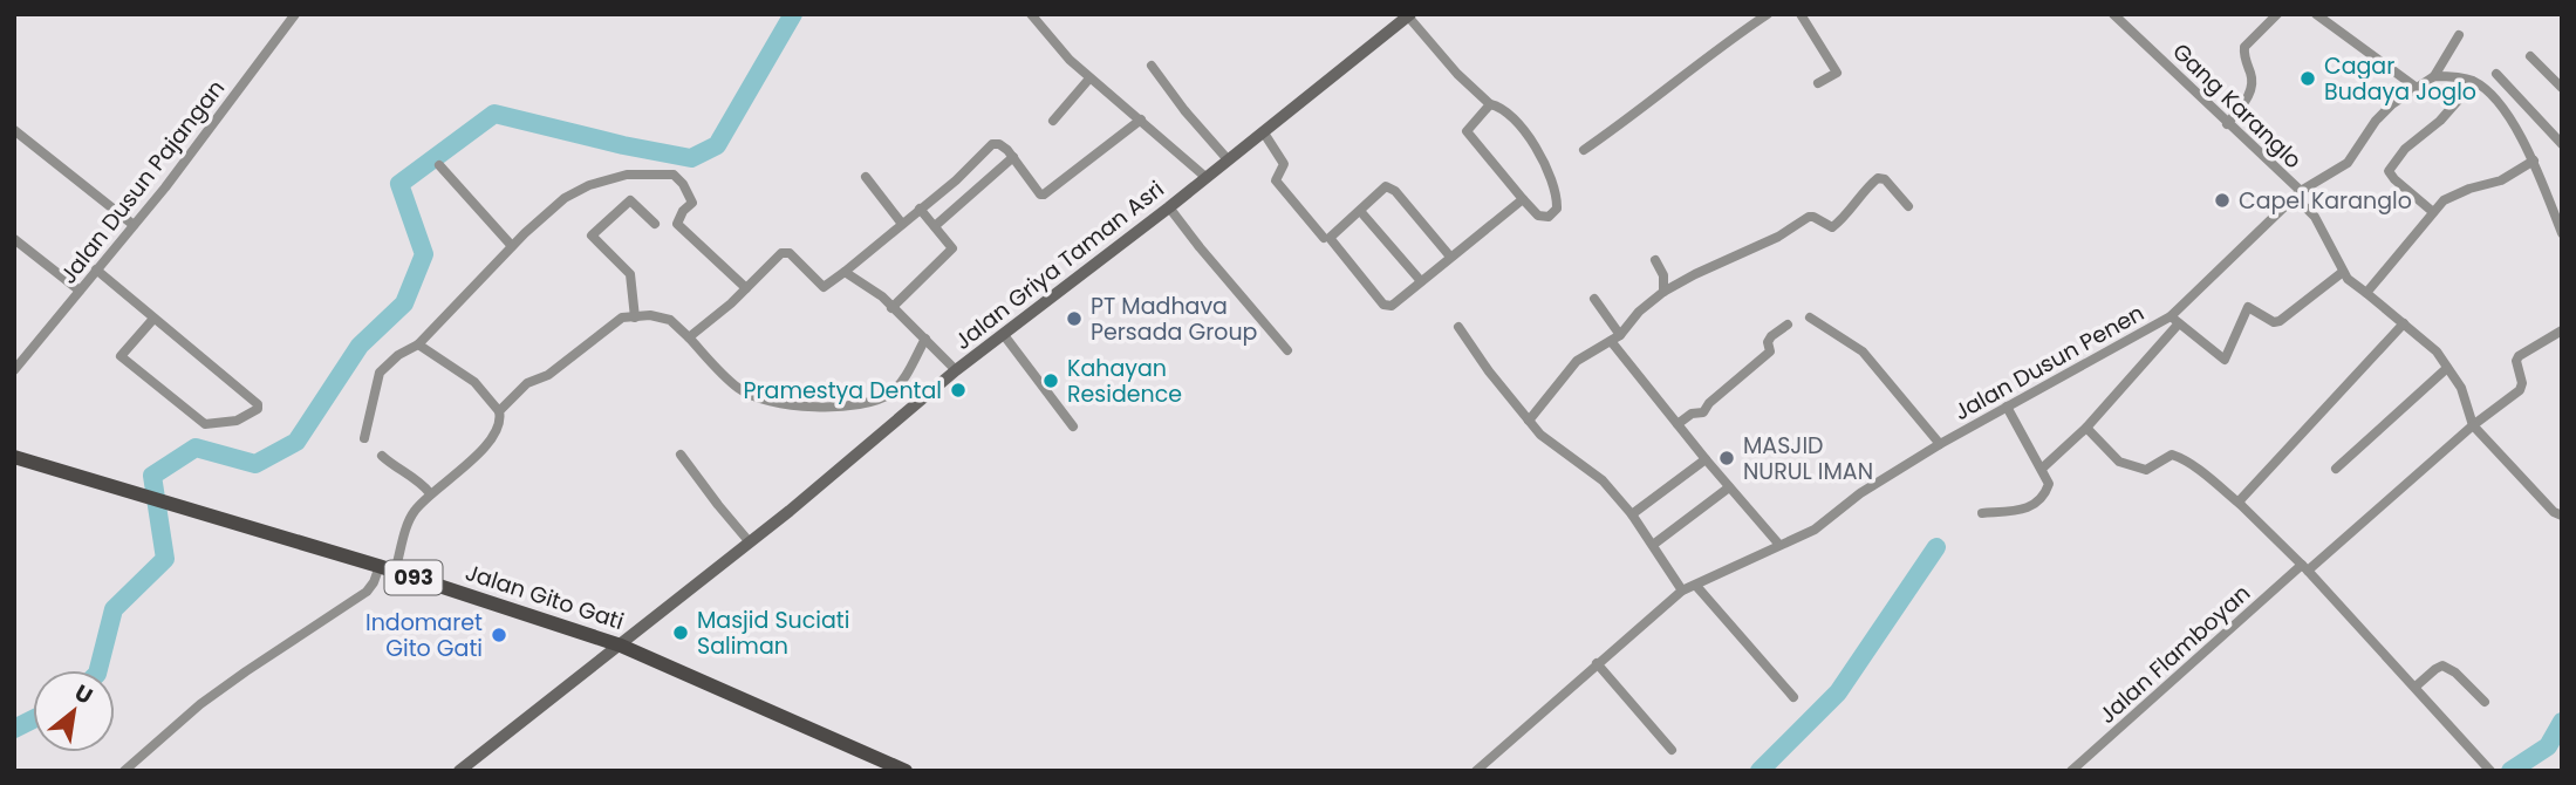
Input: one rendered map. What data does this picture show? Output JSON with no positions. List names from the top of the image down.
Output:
{
  "streets": {
    "main road": ["093", "Jalan Gito Gati"],
    "street": [
      "Gang Karanglo",
      "Jalan Dusun Pajangan",
      "Jalan Griya Taman Asri",
      "Jalan Dusun Penen",
      "Jalan Flamboyan"
    ]
  },
  "crossings": [
    ["Gang Karanglo", "Jalan Dusun Penen"],
    ["Jalan Griya Taman Asri", "Jalan Gito Gati"]
  ],
  "places": [
    "Cagar Budaya Joglo",
    "Capel Karanglo",
    "PT Madhava Persada Group",
    "Kahayan Residence",
    "Pramestya Dental",
    "MASJID NURUL IMAN",
    "Masjid Suciati Saliman",
    "Indomaret Gito Gati"
  ],
  "north": "top right"
}
